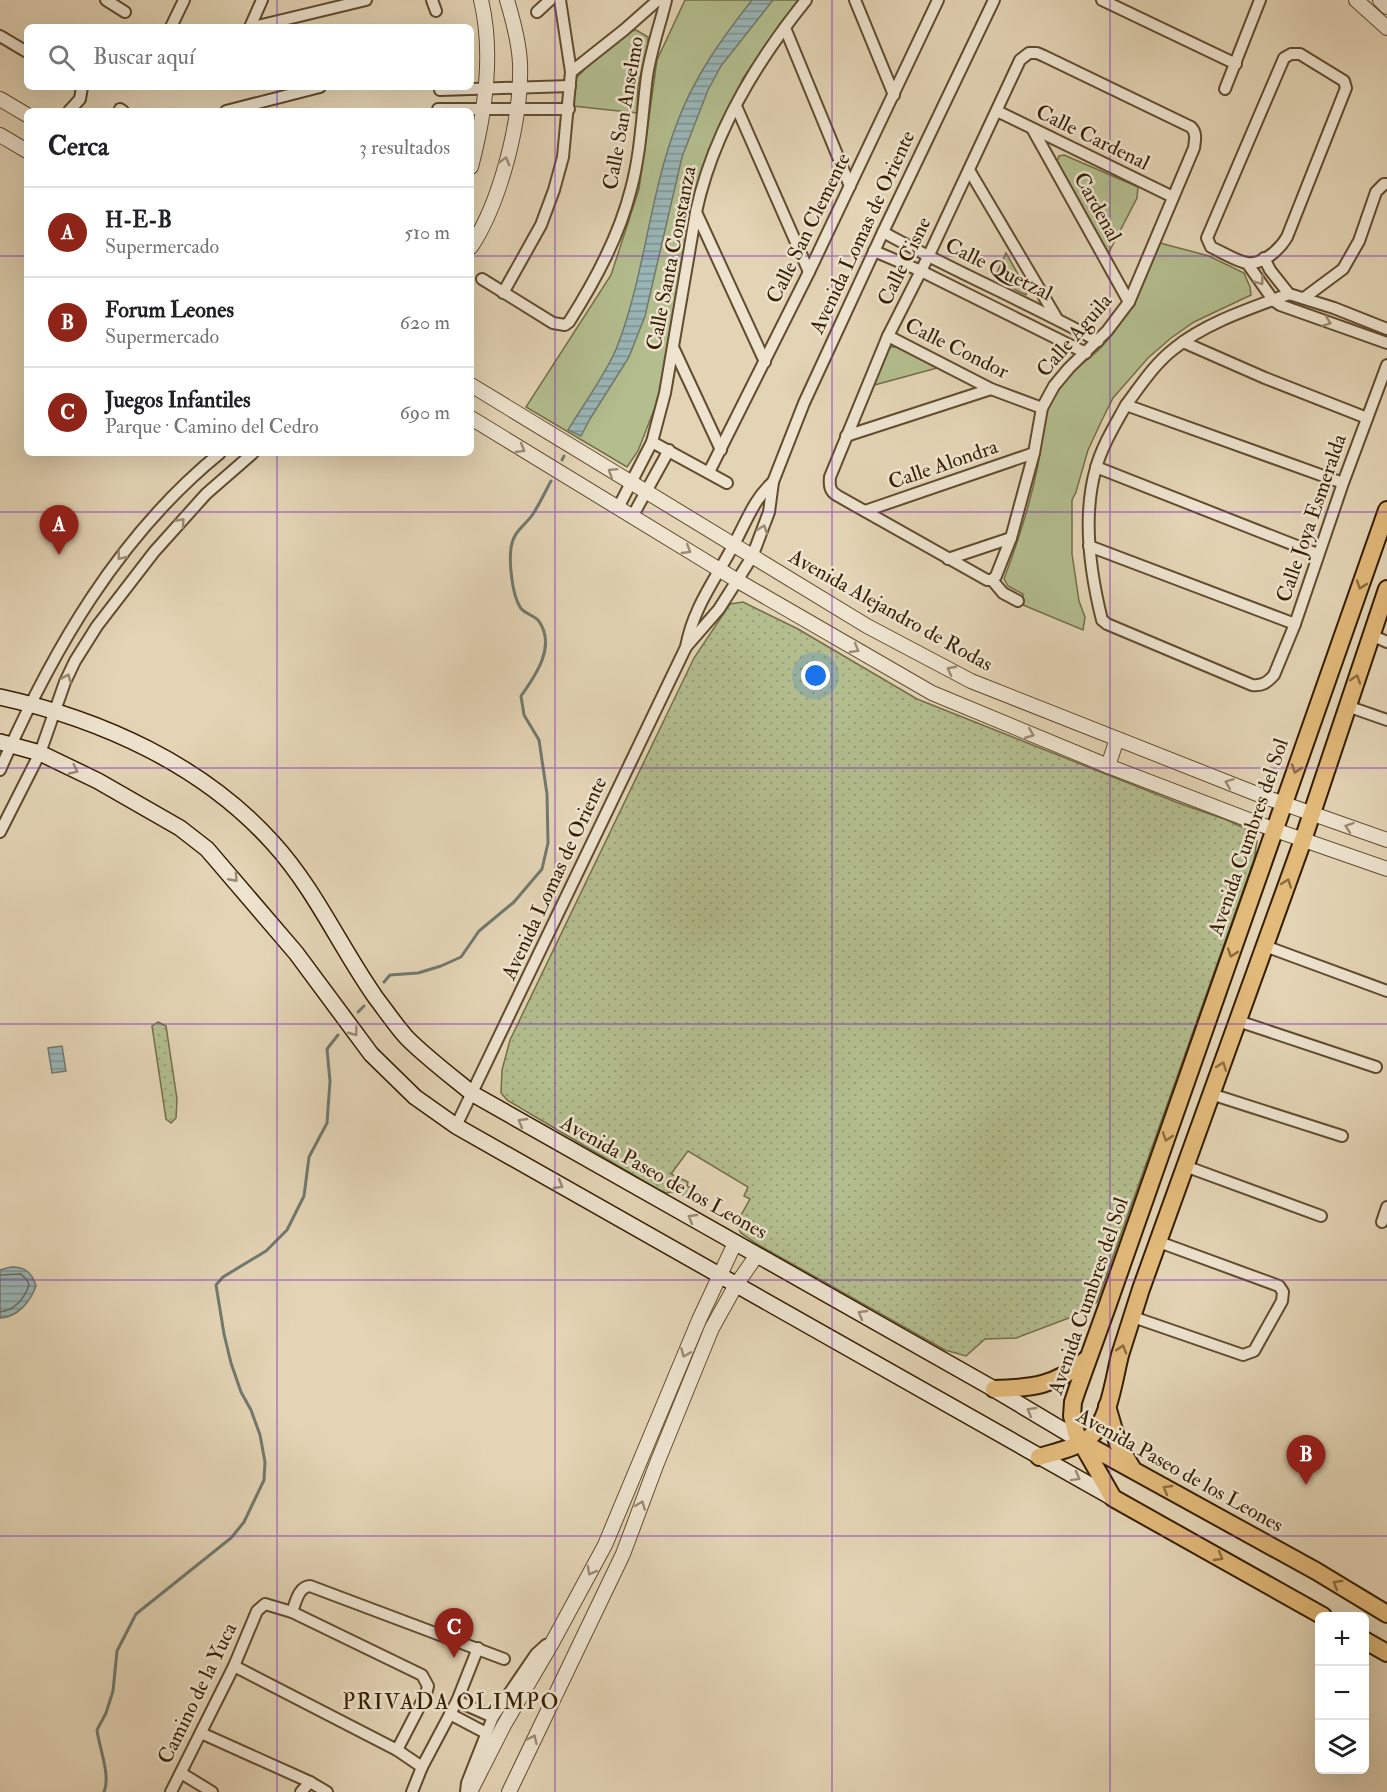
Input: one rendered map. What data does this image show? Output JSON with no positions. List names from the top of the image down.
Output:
{
  "streets": {
    "main road": ["Avenida Cumbres del Sol", "Avenida Paseo de los Leones"],
    "street": [
      "Calle San Anselmo",
      "Calle Cardenal",
      "Cardenal",
      "Calle San Clemente",
      "Avenida Lomas de Oriente",
      "Calle Santa Constanza",
      "Calle Cisne",
      "Calle Quetzal",
      "Calle Aguila",
      "Calle Condor",
      "Calle Alondra",
      "Calle Joya Esmeralda",
      "Avenida Alejandro de Rodas",
      "Camino de la Yuca"
    ]
  },
  "crossings": [
    ["Calle Cardenal", "Cardenal"],
    ["Calle Cardenal", "Calle Cisne"],
    ["Calle Cardenal", "Calle Aguila"],
    ["Cardenal", "Calle Aguila"],
    ["Avenida Lomas de Oriente", "Calle Quetzal"],
    ["Avenida Lomas de Oriente", "Avenida Alejandro de Rodas"],
    ["Avenida Lomas de Oriente", "Avenida Paseo de los Leones"],
    ["Calle Santa Constanza", "Avenida Alejandro de Rodas"],
    ["Calle Cisne", "Calle Quetzal"],
    ["Calle Cisne", "Calle Aguila"],
    ["Calle Cisne", "Calle Condor"],
    ["Calle Cisne", "Calle Alondra"],
    ["Calle Quetzal", "Calle Aguila"],
    ["Calle Aguila", "Calle Condor"],
    ["Calle Aguila", "Calle Alondra"],
    ["Avenida Alejandro de Rodas", "Avenida Cumbres del Sol"],
    ["Avenida Cumbres del Sol", "Avenida Paseo de los Leones"]
  ],
  "districts": ["PRIVADA OLIMPO"],
  "page": {
    "search": "Buscar aquí",
    "heading": ["Cerca", "3 resultados"],
    "list": [
      {
        "mark": "A",
        "name": "H-E-B",
        "note": "Supermercado",
        "value": "510 m"
      },
      {
        "mark": "B",
        "name": "Forum Leones",
        "note": "Supermercado",
        "value": "620 m"
      },
      {
        "mark": "C",
        "name": "Juegos Infantiles",
        "note": "Parque · Camino del Cedro",
        "value": "690 m"
      }
    ],
    "pins": ["A", "B", "C"],
    "map_buttons": ["+", "−"]
  }
}
